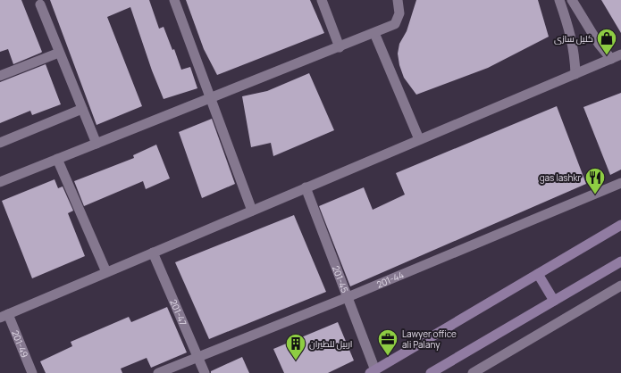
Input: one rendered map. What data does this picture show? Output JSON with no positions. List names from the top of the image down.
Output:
{
  "streets": {
    "street": [
      "201-45",
      "201-44",
      "201-47",
      "201-49"
    ]
  },
  "crossings": [
    ["201-45", "201-44"],
    ["201-44", "201-47"]
  ],
  "places": {
    "shop": ["کلیل سازی"],
    "restaurant": ["gas lashkr"],
    "office": ["Lawyer office ali Palany"],
    "building": ["اربيل للطيران"]
  }
}
